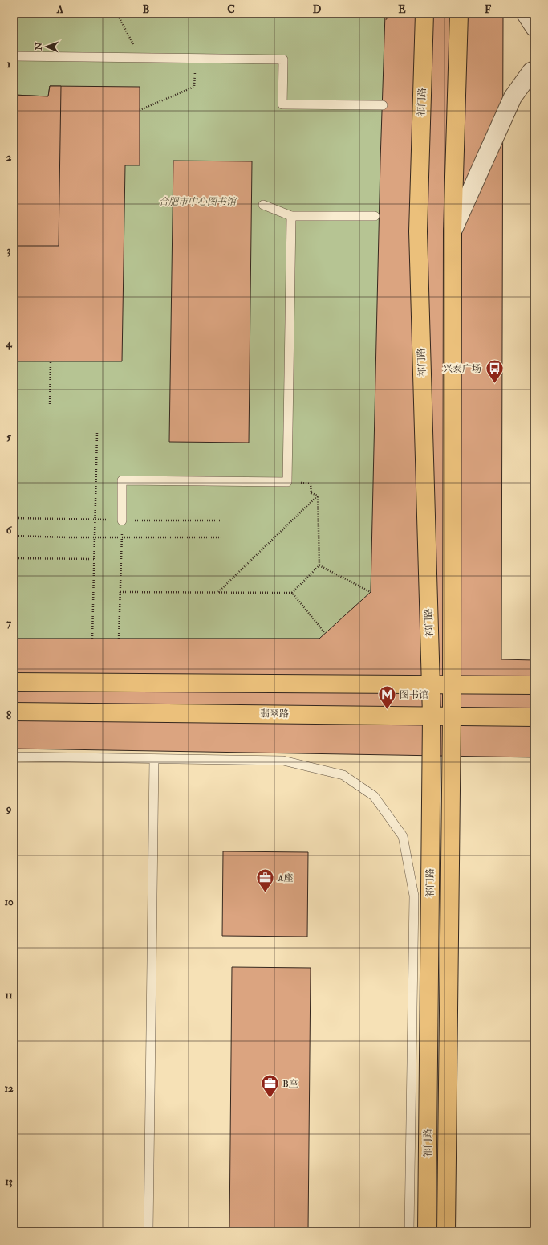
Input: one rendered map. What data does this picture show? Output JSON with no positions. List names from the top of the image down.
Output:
{
  "streets": {
    "main road": ["祁门路", "翡翠路"]
  },
  "crossings": [
    ["祁门路", "翡翠路"]
  ],
  "parks": ["合肥市中心图书馆"],
  "places": {
    "bus stop": ["兴泰广场"],
    "metro station": ["图书馆"],
    "office": ["A座", "B座"]
  },
  "north": "left",
  "grid": {
    "columns": [
      "A",
      "B",
      "C",
      "D",
      "E",
      "F"
    ],
    "rows": [
      "1",
      "2",
      "3",
      "4",
      "5",
      "6",
      "7",
      "8",
      "9",
      "10",
      "11",
      "12",
      "13"
    ]
  }
}
